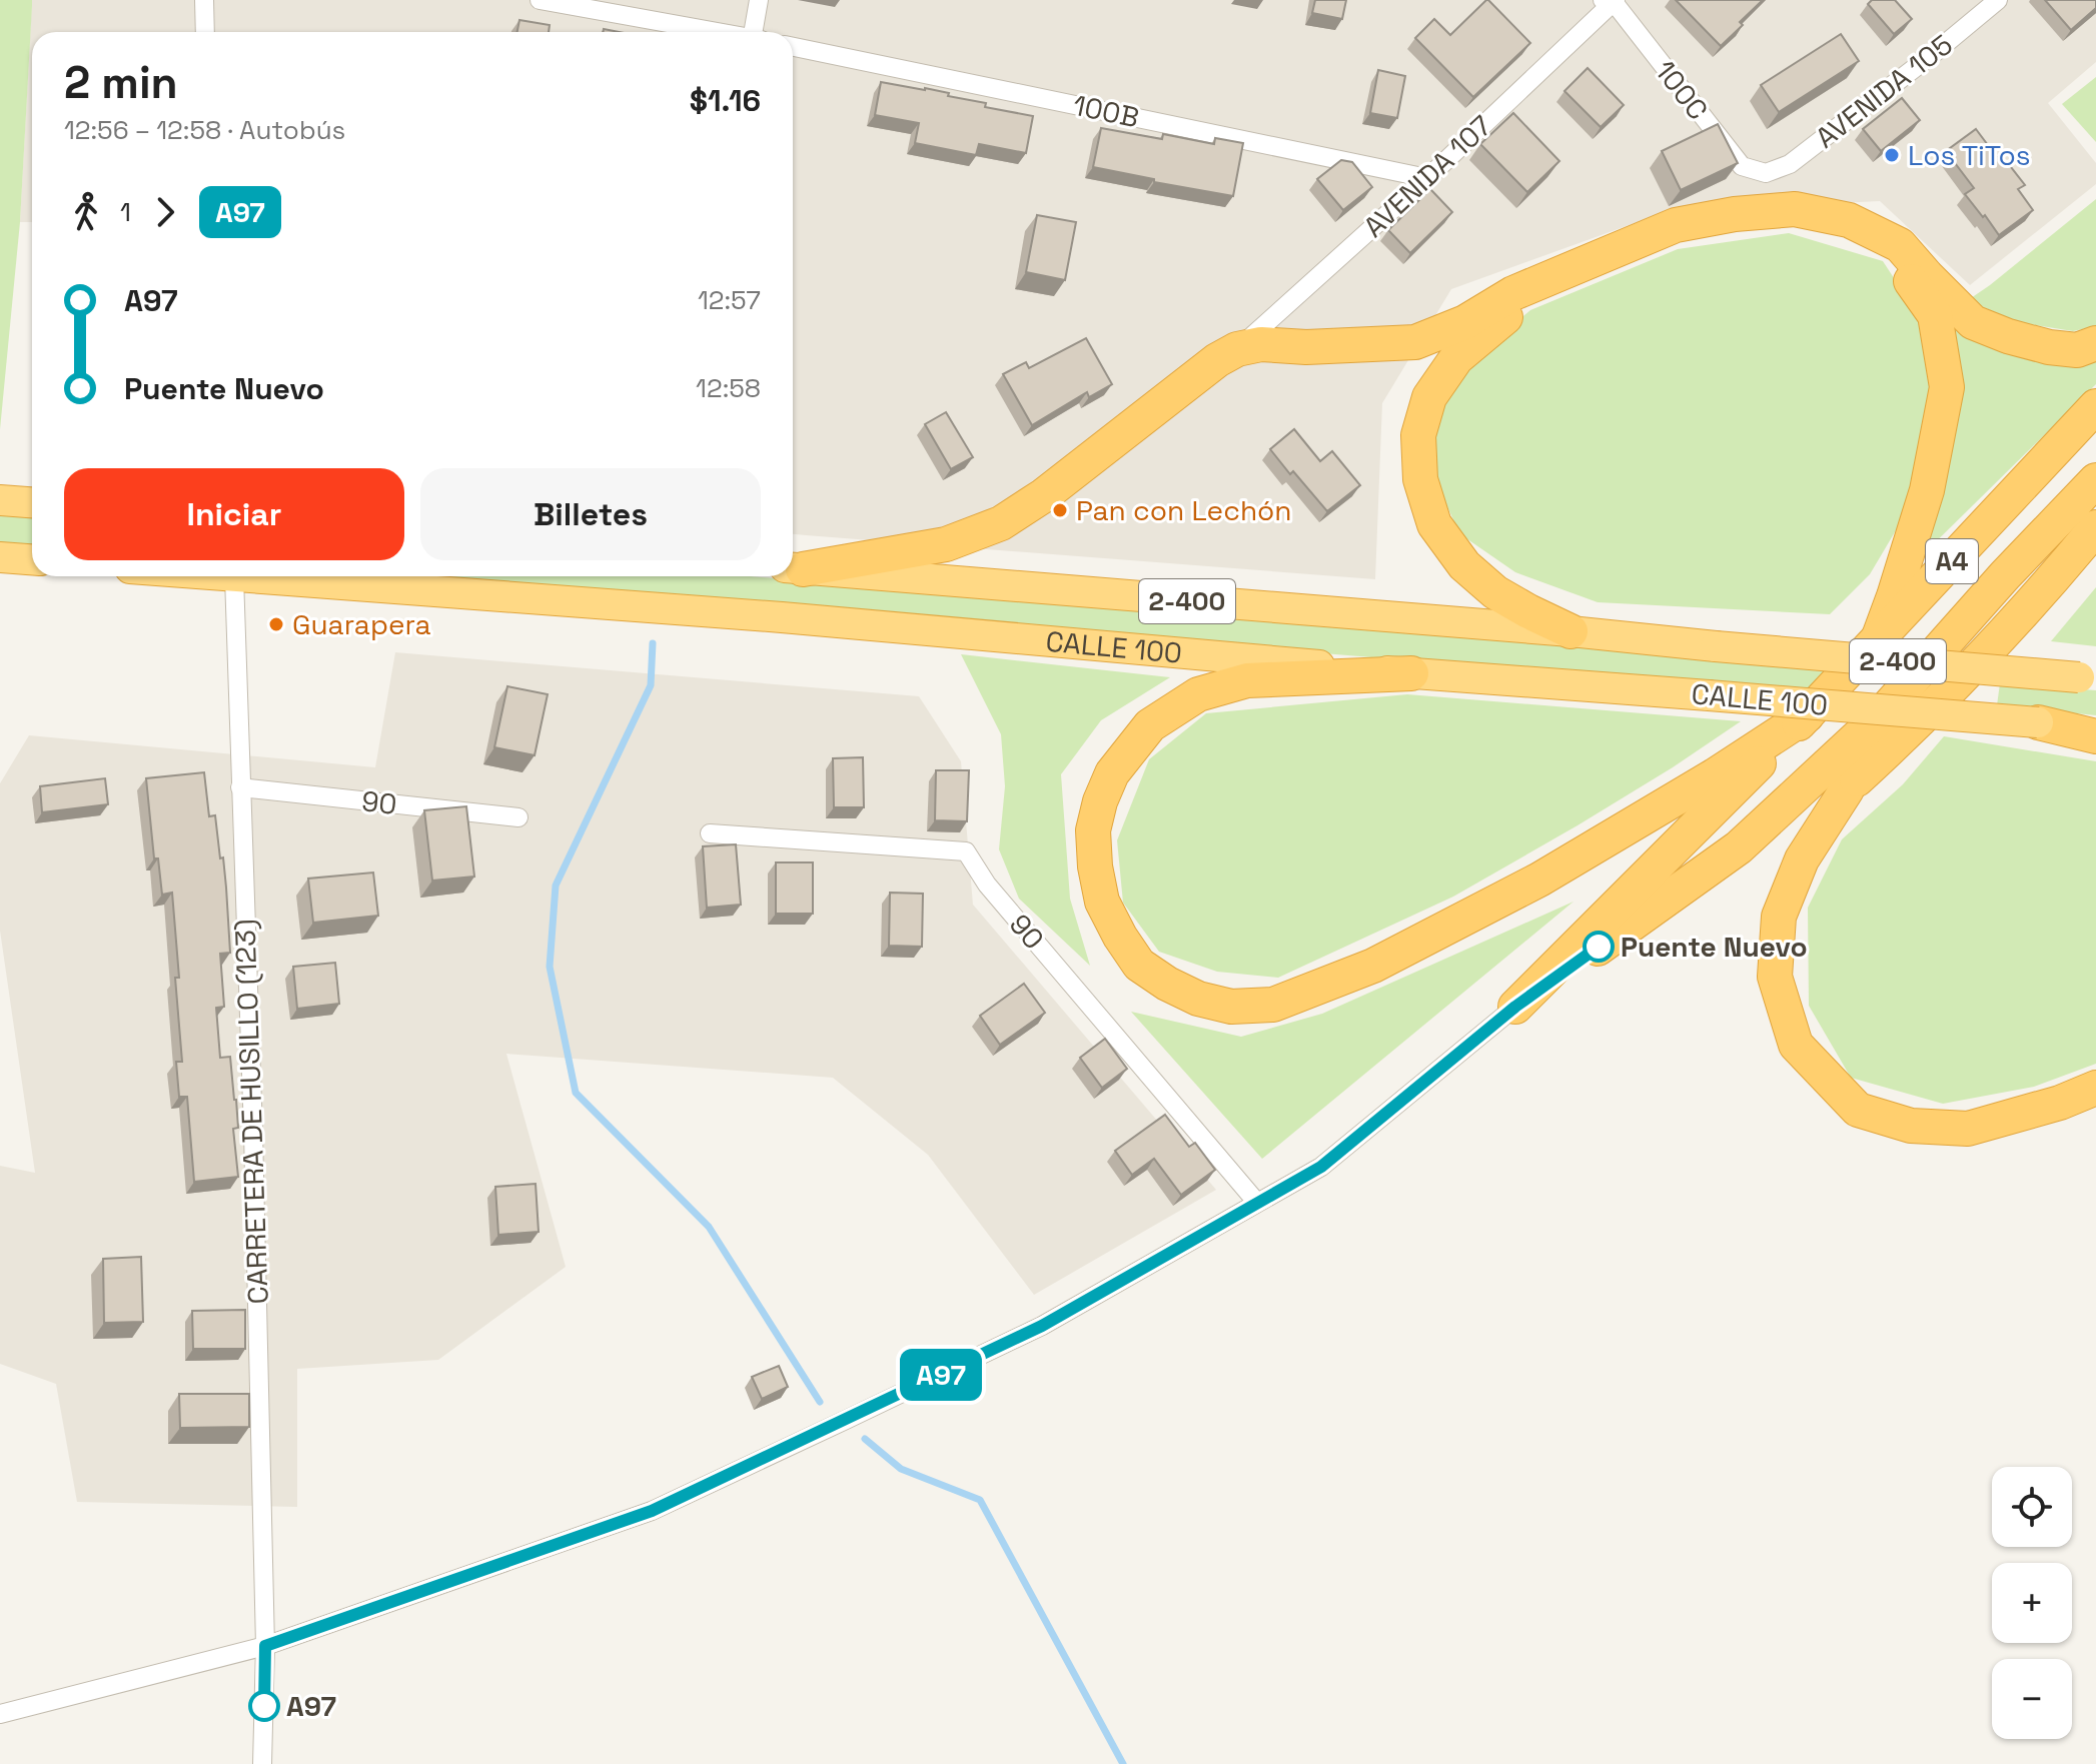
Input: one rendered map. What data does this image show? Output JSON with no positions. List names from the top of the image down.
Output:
{
  "streets": {
    "highway": ["A4", "2-400", "CALLE 100"],
    "street": [
      "100C",
      "AVENIDA 105",
      "100B",
      "AVENIDA 107",
      "90",
      "CARRETERA DE HUSILLO (123)"
    ]
  },
  "crossings": [
    ["100C", "AVENIDA 105"],
    ["100C", "AVENIDA 107"],
    ["100B", "AVENIDA 107"],
    ["CALLE 100", "CARRETERA DE HUSILLO (123)"],
    ["90", "CARRETERA DE HUSILLO (123)"]
  ],
  "places": [
    "Los TiTos",
    "Pan con Lechón",
    "Guarapera",
    "Puente Nuevo",
    "A97"
  ],
  "lines": ["bus line A97"],
  "page": {
    "on_map": "A97",
    "heading": ["2 min", "12:56 – 12:58 · Autobús", "$1.16"],
    "legs": ["1", "A97"],
    "list": [
      {
        "name": "A97",
        "value": "12:57"
      },
      {
        "name": "Puente Nuevo",
        "value": "12:58"
      }
    ],
    "buttons": ["Iniciar", "Billetes"],
    "map_buttons": ["+", "−"]
  }
}
